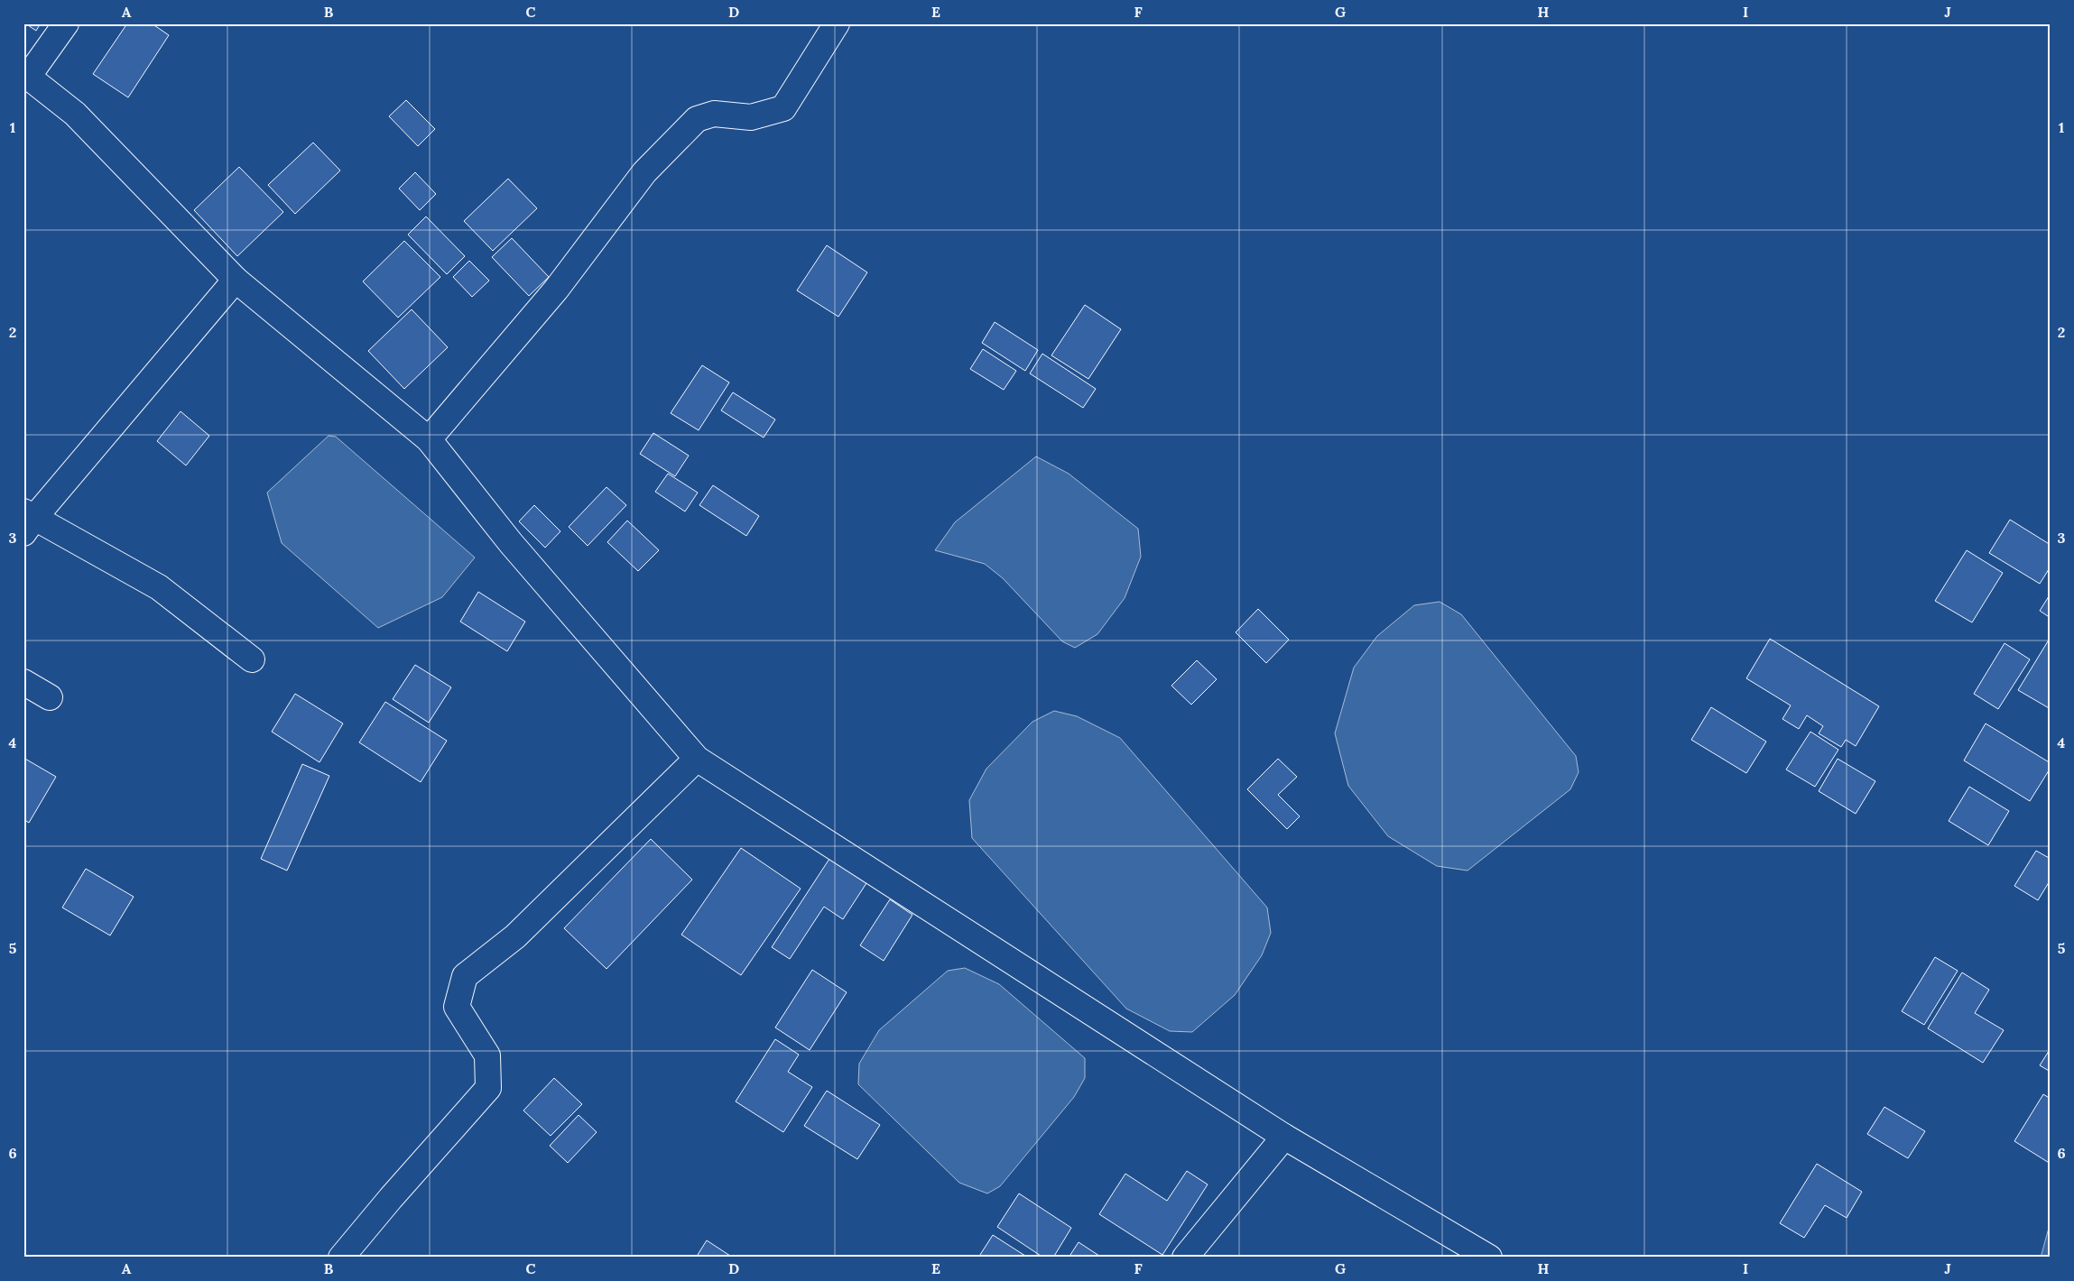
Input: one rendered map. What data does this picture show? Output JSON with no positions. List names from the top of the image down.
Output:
{
  "grid": {
    "columns": [
      "A",
      "B",
      "C",
      "D",
      "E",
      "F",
      "G",
      "H",
      "I",
      "J"
    ],
    "rows": [
      "1",
      "2",
      "3",
      "4",
      "5",
      "6"
    ]
  }
}
